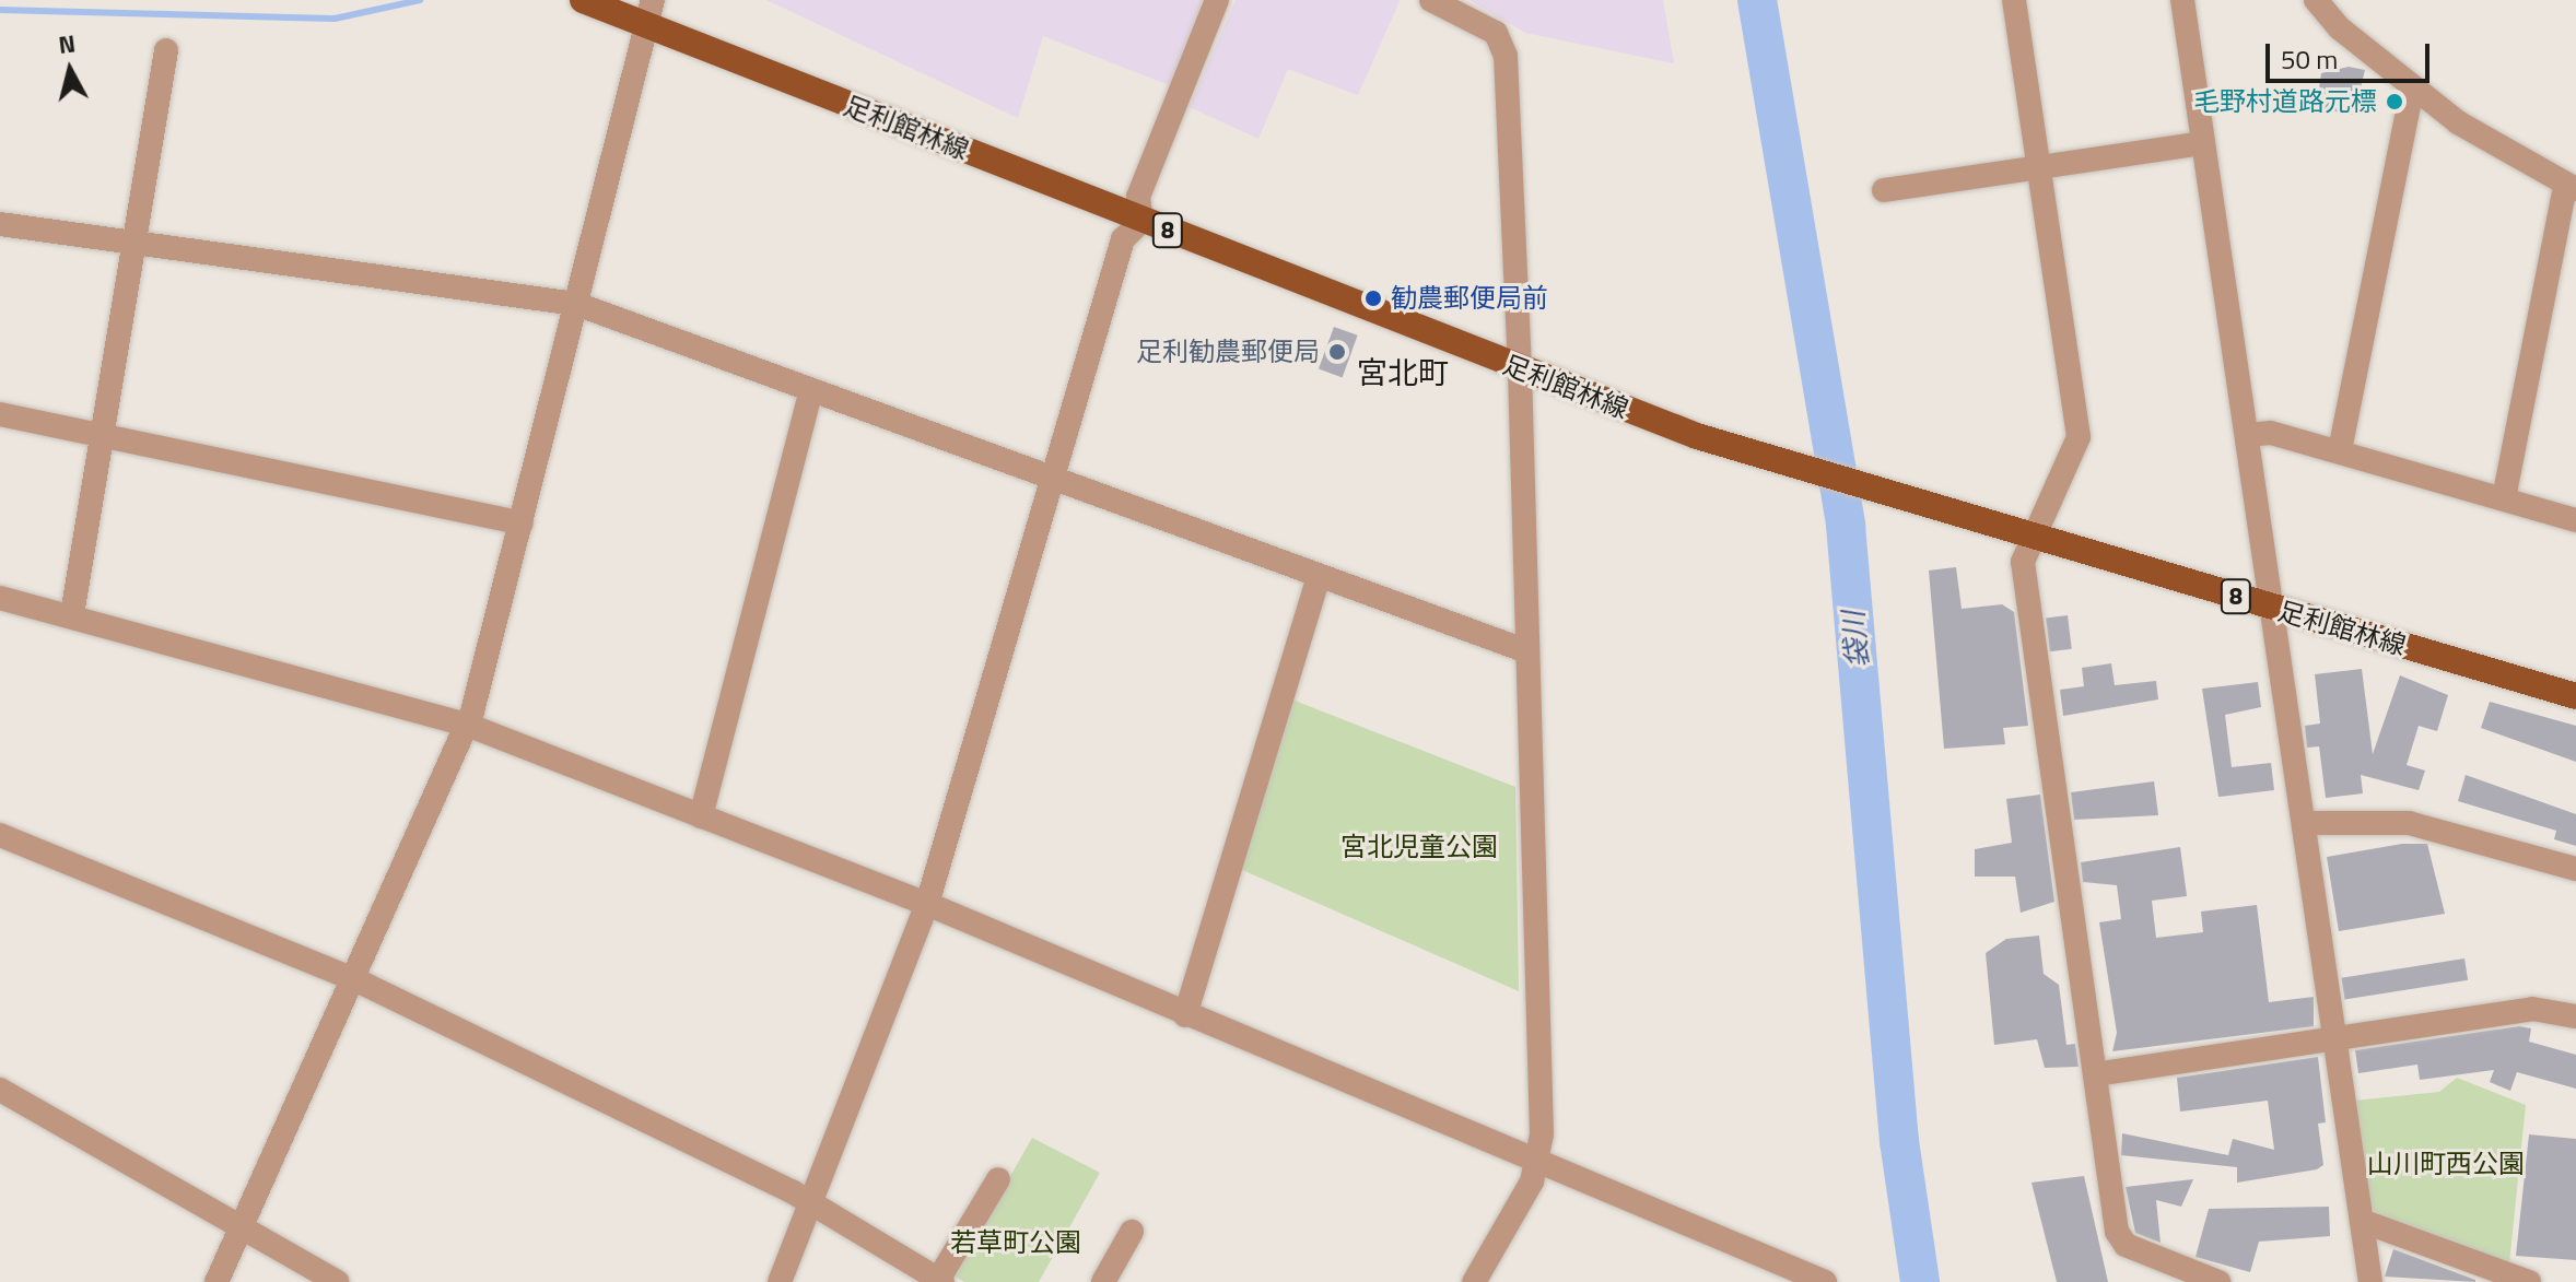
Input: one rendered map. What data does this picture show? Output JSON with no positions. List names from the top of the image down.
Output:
{
  "streets": {
    "main road": ["足利館林線", "8"]
  },
  "districts": ["宮北町"],
  "water": ["袋川"],
  "parks": ["宮北児童公園", "山川町西公園", "若草町公園"],
  "places": ["毛野村道路元標", "勧農郵便局前", "足利勧農郵便局"],
  "scale_bar": "50 m",
  "north": "top"
}
